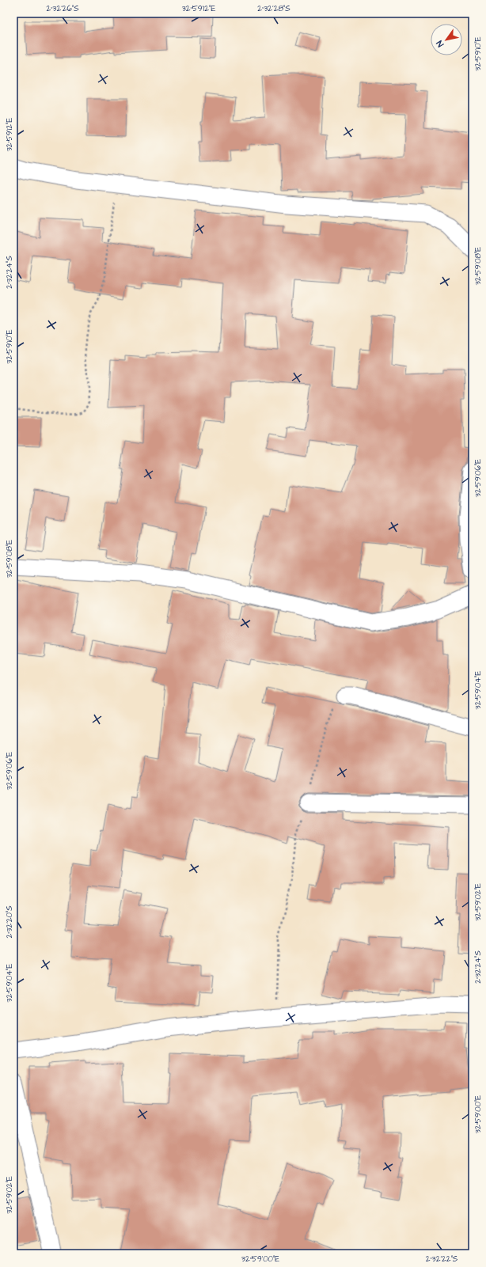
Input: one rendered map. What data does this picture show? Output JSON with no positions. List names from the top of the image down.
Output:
{
  "north": "bottom left",
  "coordinates": [
    "2°32'26\"S",
    "32°59'12\"E",
    "2°32'28\"S",
    "32°59'10\"E",
    "32°59'08\"E",
    "2°32'24\"S",
    "32°59'06\"E",
    "32°59'04\"E",
    "32°59'02\"E",
    "2°32'20\"S",
    "32°59'00\"E",
    "2°32'22\"S"
  ]
}
